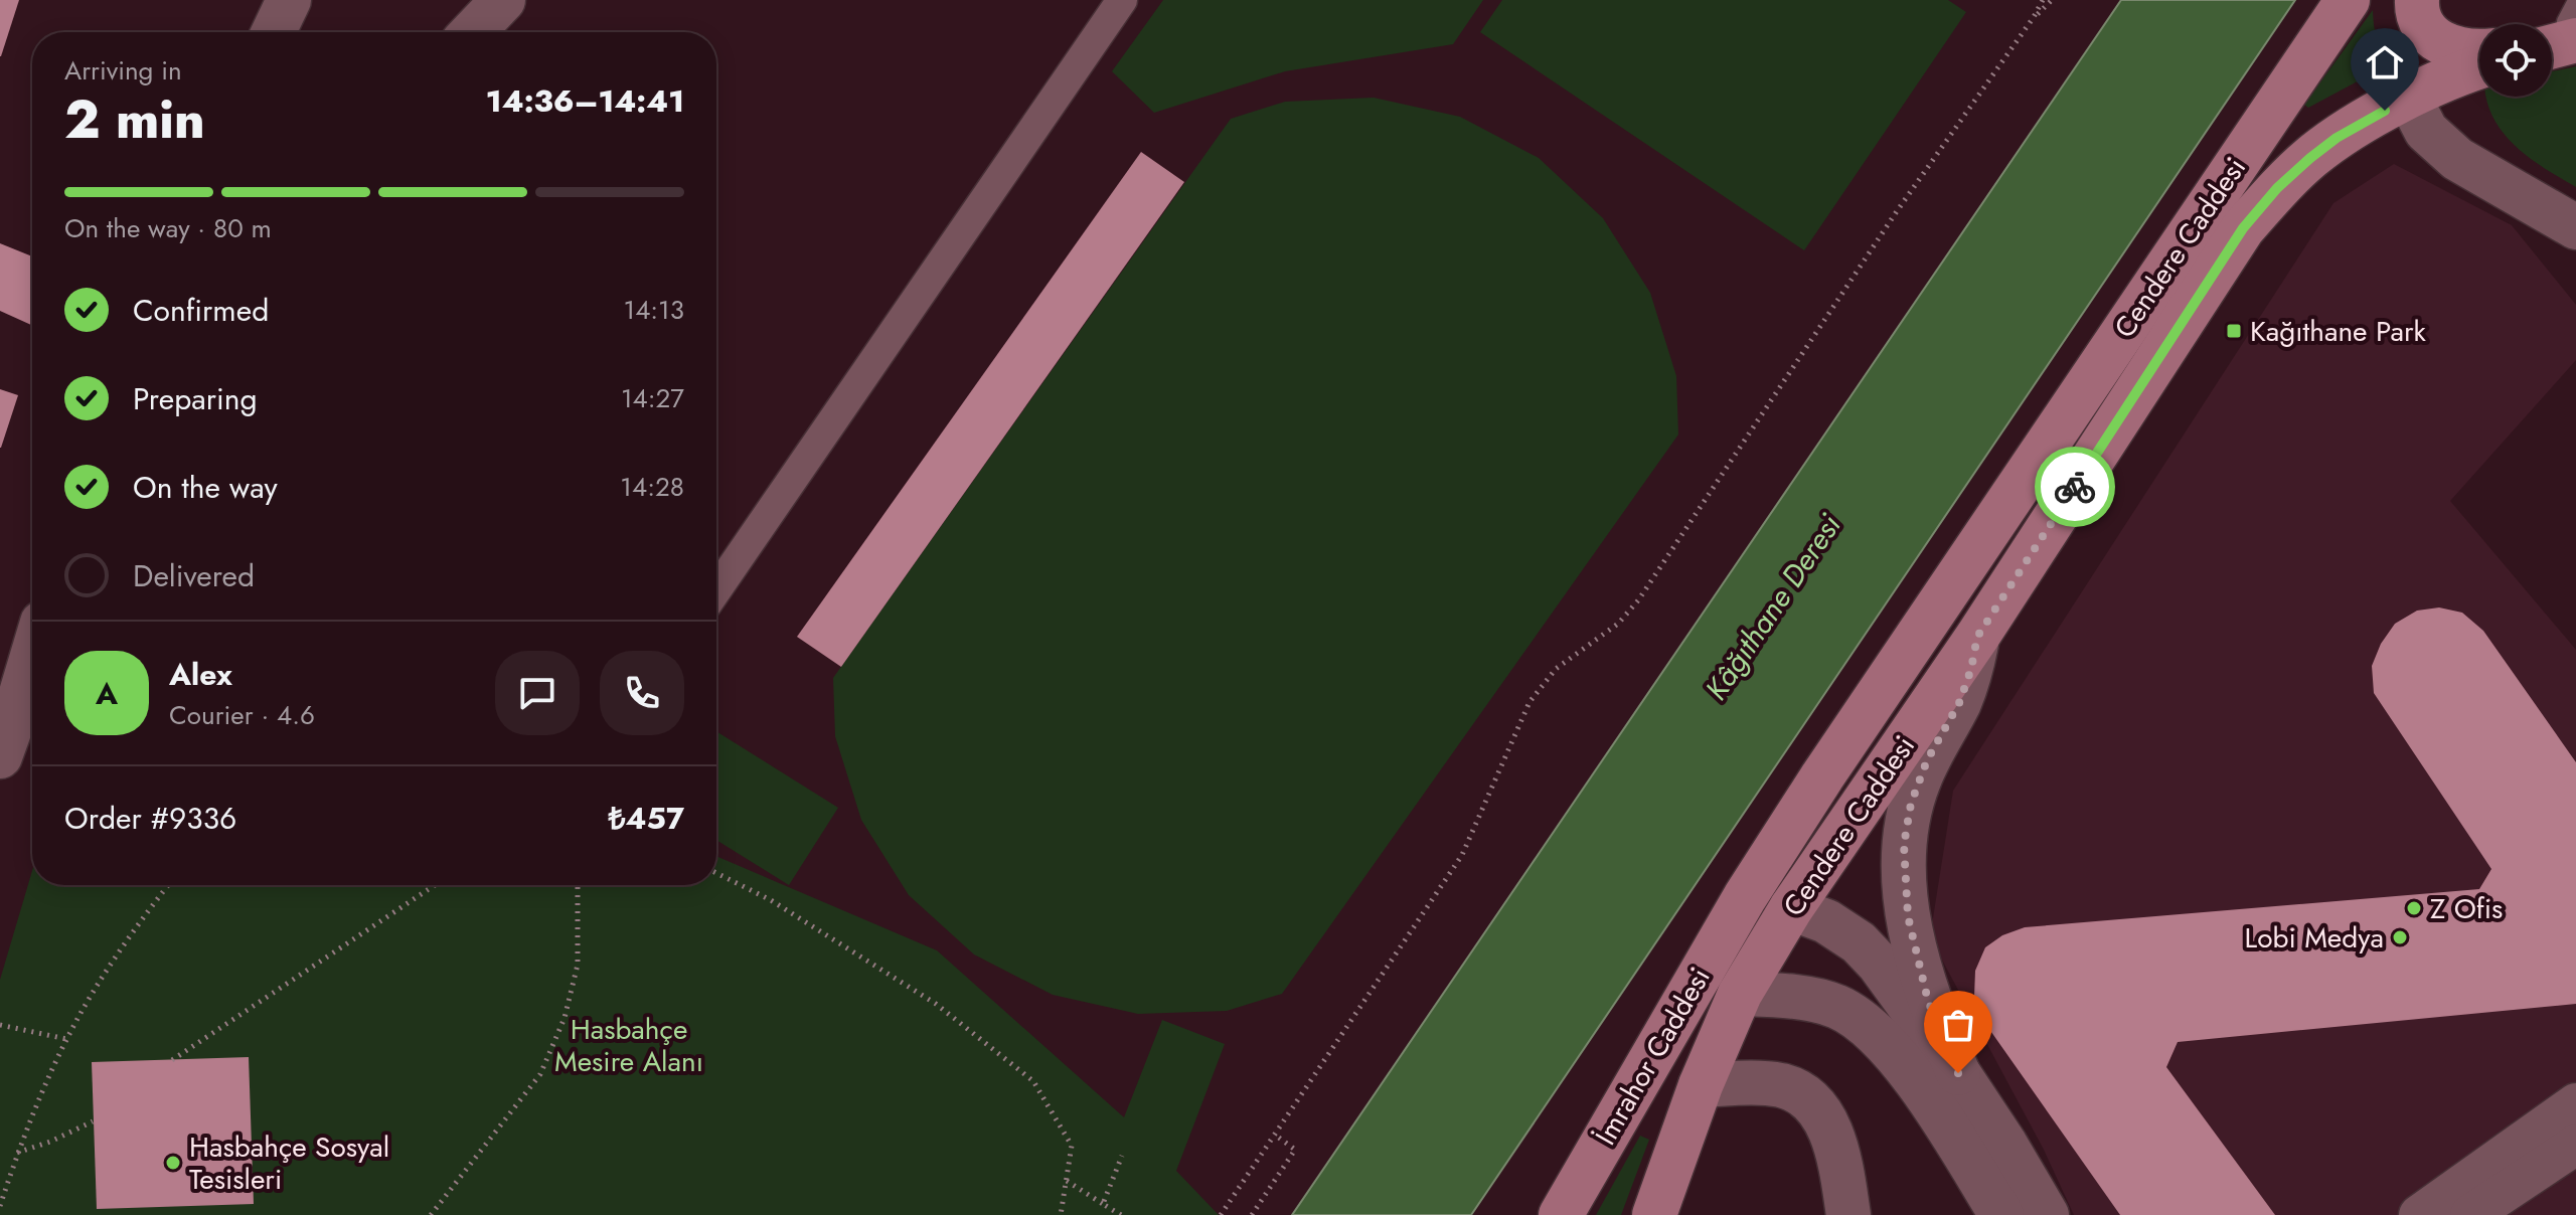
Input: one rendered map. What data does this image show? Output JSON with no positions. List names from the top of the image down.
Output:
{
  "streets": {
    "main road": ["Cendere Caddesi", "İmrahor Caddesi"]
  },
  "crossings": [
    ["Cendere Caddesi", "İmrahor Caddesi"]
  ],
  "water": ["Kâğıthane Deresi"],
  "parks": ["Hasbahçe Mesire Alanı"],
  "places": {
    "transit": ["Kağıthane Park"],
    "other": ["Z Ofis", "Lobi Medya", "Hasbahçe Sosyal Tesisleri"]
  },
  "page": {
    "heading": ["2 min", "Arriving in", "14:36–14:41"],
    "panel": [
      "Alex",
      "Courier · 4.6",
      "Order #9336",
      "₺457"
    ],
    "bar": "On the way · 80 m",
    "list": [
      ["Confirmed", "14:13"],
      ["Preparing", "14:27"],
      ["On the way", "14:28"],
      "Delivered"
    ],
    "round": "A"
  }
}
